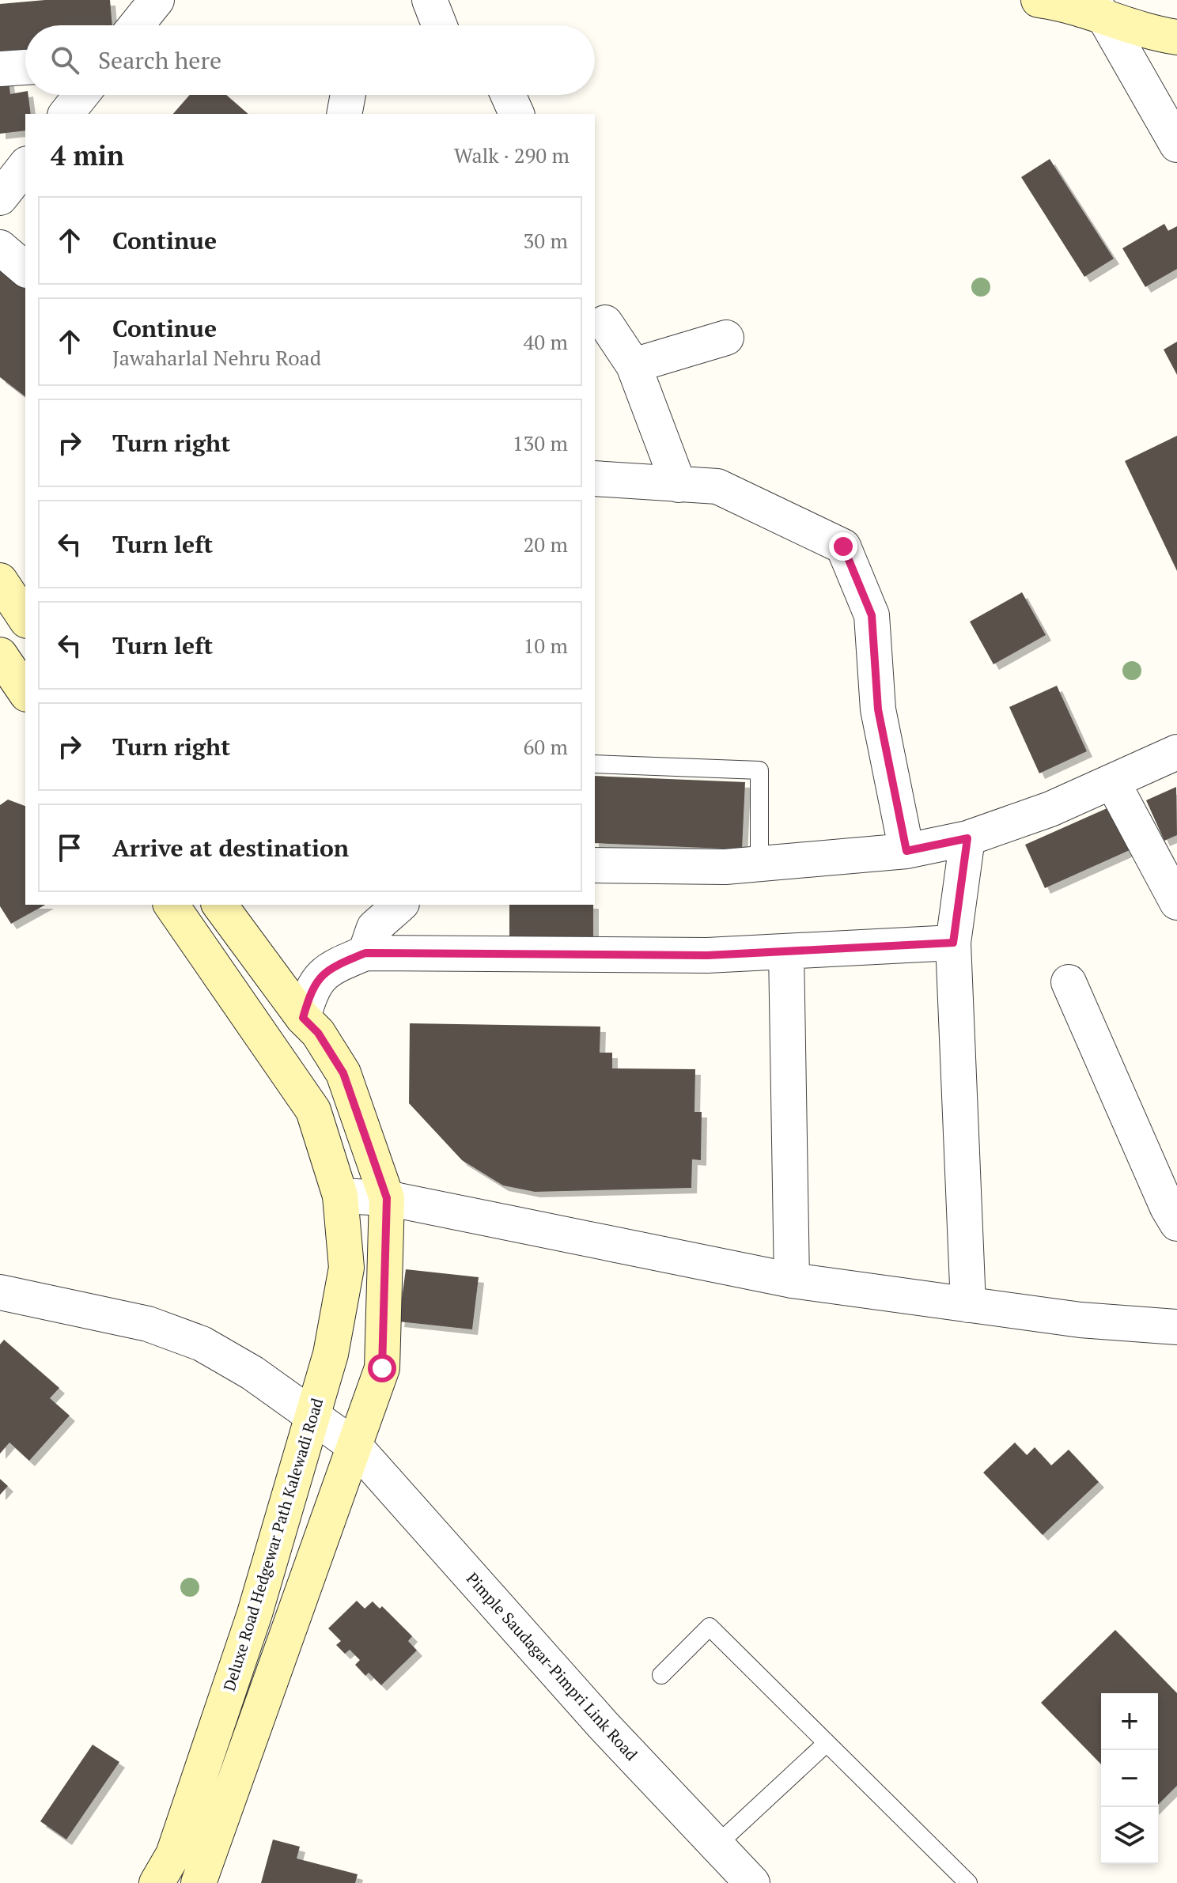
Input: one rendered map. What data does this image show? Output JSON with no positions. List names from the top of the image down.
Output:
{
  "streets": {
    "street": ["Deluxe Road Hedgewar Path Kalewadi Road", "Pimple Saudagar-Pimpri Link Road"]
  },
  "crossings": [
    ["Deluxe Road Hedgewar Path Kalewadi Road", "Pimple Saudagar-Pimpri Link Road"]
  ],
  "page": {
    "search": "Search here",
    "heading": ["4 min", "Walk · 290 m"],
    "list": [
      ["Continue", "30 m"],
      ["Continue", "Jawaharlal Nehru Road", "40 m"],
      ["Turn right", "130 m"],
      ["Turn left", "20 m"],
      ["Turn left", "10 m"],
      ["Turn right", "60 m"],
      "Arrive at destination"
    ],
    "map_buttons": ["+", "−"]
  }
}
